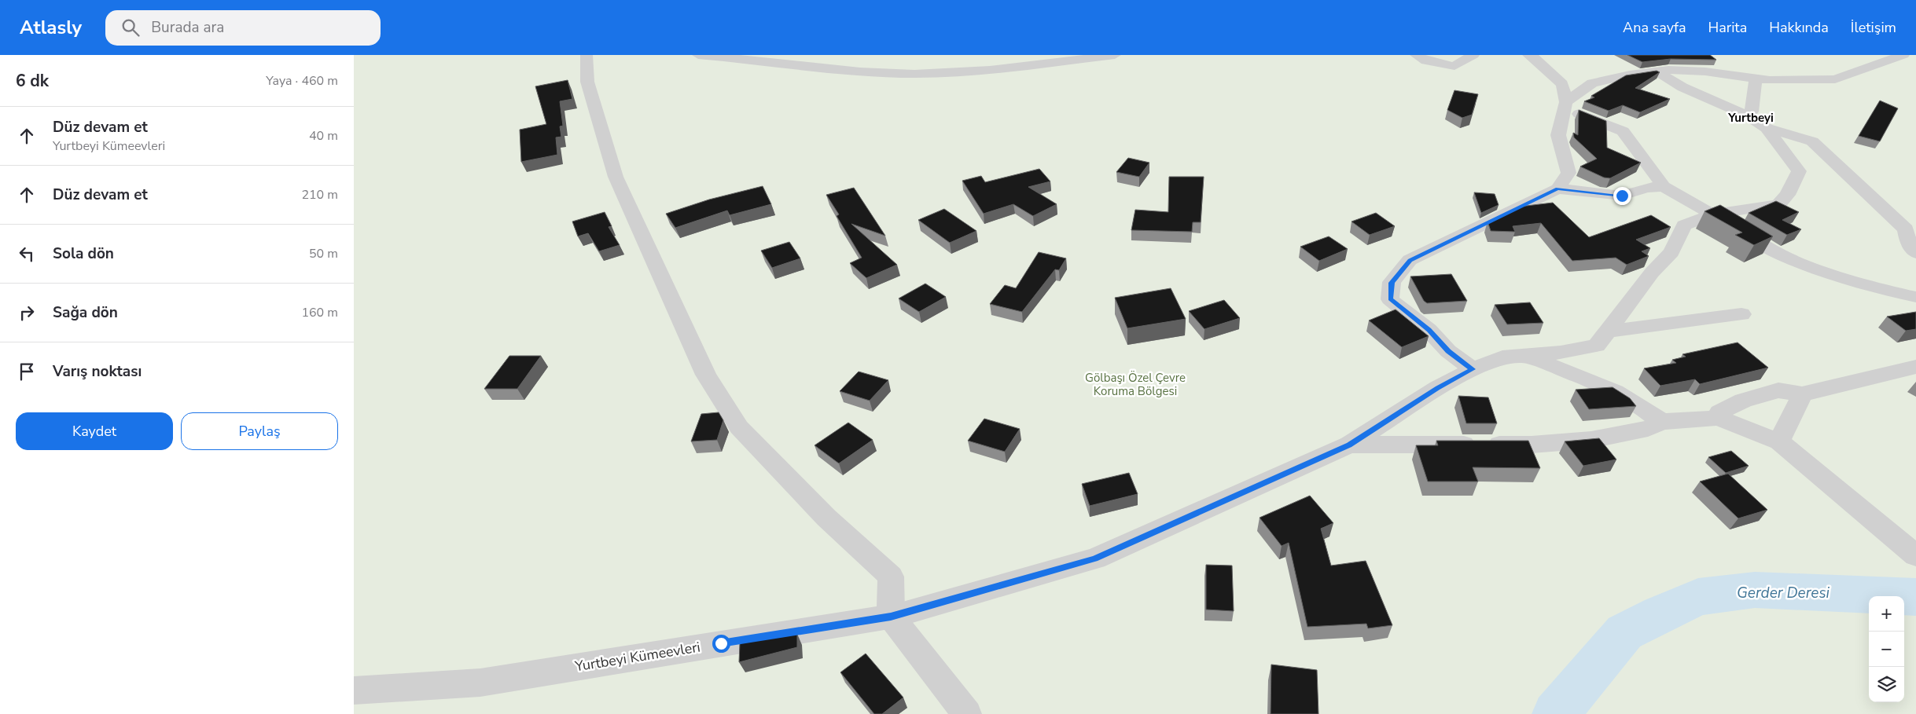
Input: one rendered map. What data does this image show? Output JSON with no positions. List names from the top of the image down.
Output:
{
  "streets": {
    "street": ["Yurtbeyi Kümeevleri"]
  },
  "districts": ["Yurtbeyi"],
  "water": ["Gerder Deresi"],
  "parks": ["Gölbaşı Özel Çevre Koruma Bölgesi"],
  "page": {
    "header": "Atlasly",
    "search": "Burada ara",
    "nav": [
      "Ana sayfa",
      "Harita",
      "Hakkında",
      "İletişim"
    ],
    "heading": ["6 dk", "Yaya · 460 m"],
    "list": [
      ["Düz devam et", "Yurtbeyi Kümeevleri", "40 m"],
      ["Düz devam et", "210 m"],
      ["Sola dön", "50 m"],
      ["Sağa dön", "160 m"],
      "Varış noktası"
    ],
    "buttons": ["Kaydet", "Paylaş"],
    "map_buttons": ["+", "−"]
  }
}
